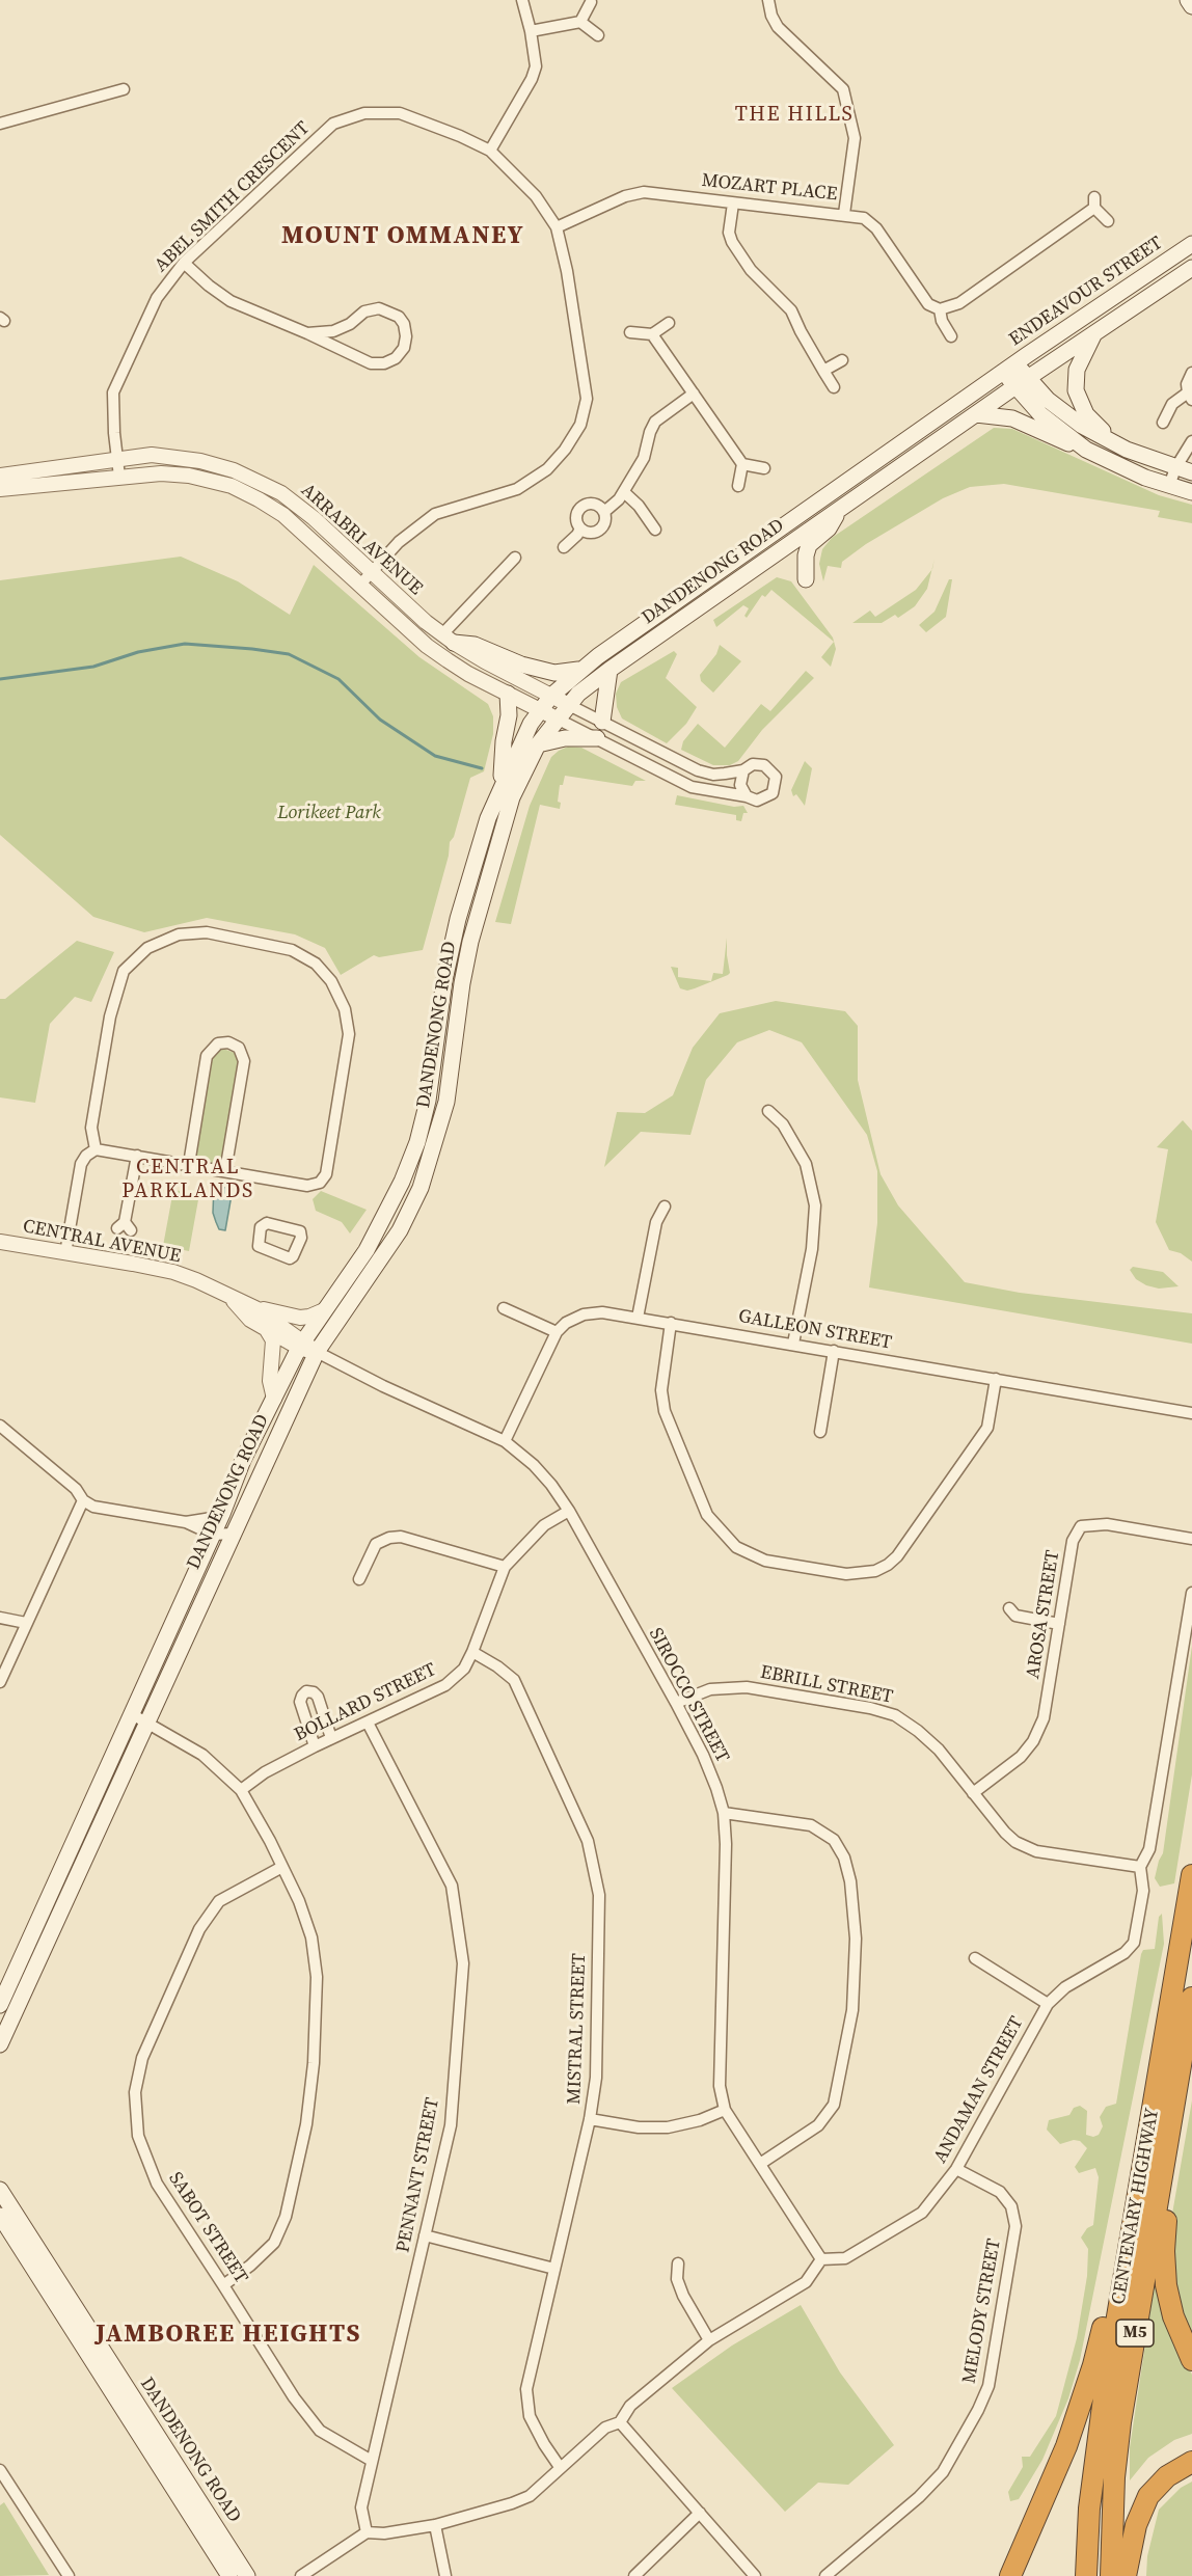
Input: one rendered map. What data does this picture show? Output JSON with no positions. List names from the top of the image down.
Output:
{
  "streets": {
    "highway": ["CENTENARY HIGHWAY", "M5"],
    "main road": ["ENDEAVOUR STREET", "DANDENONG ROAD"],
    "street": [
      "MOZART PLACE",
      "ABEL SMITH CRESCENT",
      "ARRABRI AVENUE",
      "CENTRAL AVENUE",
      "GALLEON STREET",
      "AROSA STREET",
      "EBRILL STREET",
      "SIROCCO STREET",
      "BOLLARD STREET",
      "MISTRAL STREET",
      "ANDAMAN STREET",
      "PENNANT STREET",
      "SABOT STREET",
      "MELODY STREET"
    ]
  },
  "crossings": [
    ["MOZART PLACE", "ABEL SMITH CRESCENT"],
    ["ABEL SMITH CRESCENT", "ARRABRI AVENUE"],
    ["ENDEAVOUR STREET", "DANDENONG ROAD"],
    ["ARRABRI AVENUE", "DANDENONG ROAD"],
    ["DANDENONG ROAD", "CENTRAL AVENUE"],
    ["DANDENONG ROAD", "SIROCCO STREET"],
    ["CENTRAL AVENUE", "SIROCCO STREET"],
    ["AROSA STREET", "EBRILL STREET"],
    ["EBRILL STREET", "SIROCCO STREET"],
    ["EBRILL STREET", "ANDAMAN STREET"],
    ["SIROCCO STREET", "BOLLARD STREET"],
    ["SIROCCO STREET", "ANDAMAN STREET"],
    ["BOLLARD STREET", "MISTRAL STREET"],
    ["BOLLARD STREET", "PENNANT STREET"],
    ["ANDAMAN STREET", "MELODY STREET"],
    ["PENNANT STREET", "SABOT STREET"]
  ],
  "districts": [
    "THE HILLS",
    "MOUNT OMMANEY",
    "CENTRAL PARKLANDS",
    "JAMBOREE HEIGHTS"
  ],
  "parks": ["Lorikeet Park"]
}
